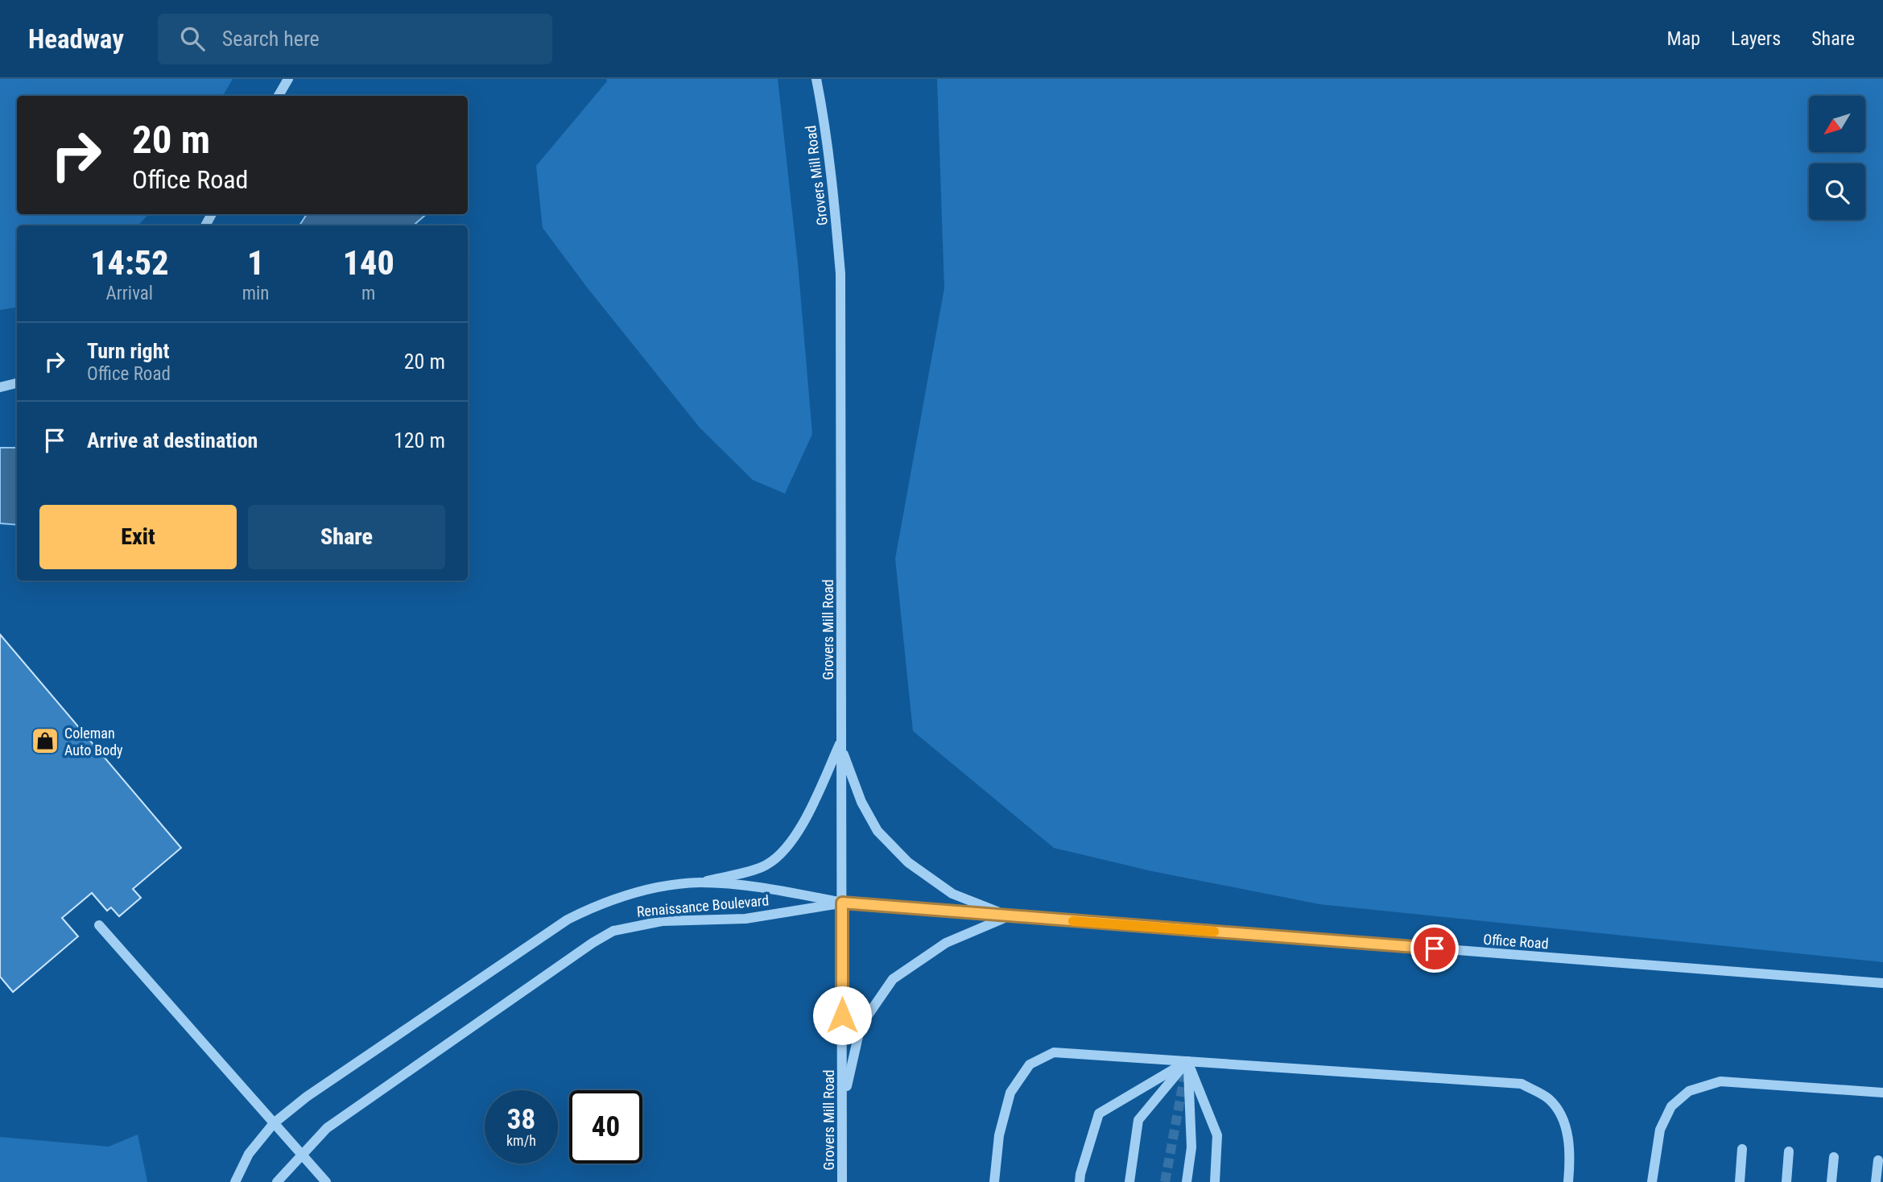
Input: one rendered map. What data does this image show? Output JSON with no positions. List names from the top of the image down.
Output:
{
  "streets": {
    "street": ["Grovers Mill Road", "Renaissance Boulevard", "Office Road"]
  },
  "crossings": [
    ["Grovers Mill Road", "Renaissance Boulevard"],
    ["Grovers Mill Road", "Office Road"],
    ["Renaissance Boulevard", "Office Road"]
  ],
  "places": {
    "shop": ["Coleman Auto Body"]
  },
  "north": "bottom left",
  "page": {
    "header": "Headway",
    "search": "Search here",
    "nav": ["Map", "Layers", "Share"],
    "turn": ["20 m", "Office Road"],
    "eta": [
      "14:52",
      "Arrival",
      "1",
      "min",
      "140",
      "m"
    ],
    "list": [
      {
        "name": "Turn right",
        "note": "Office Road",
        "value": "20 m"
      },
      {
        "name": "Arrive at destination",
        "value": "120 m"
      }
    ],
    "buttons": ["Exit", "Share"],
    "speed": "38 km/h",
    "limit": "40"
  }
}
